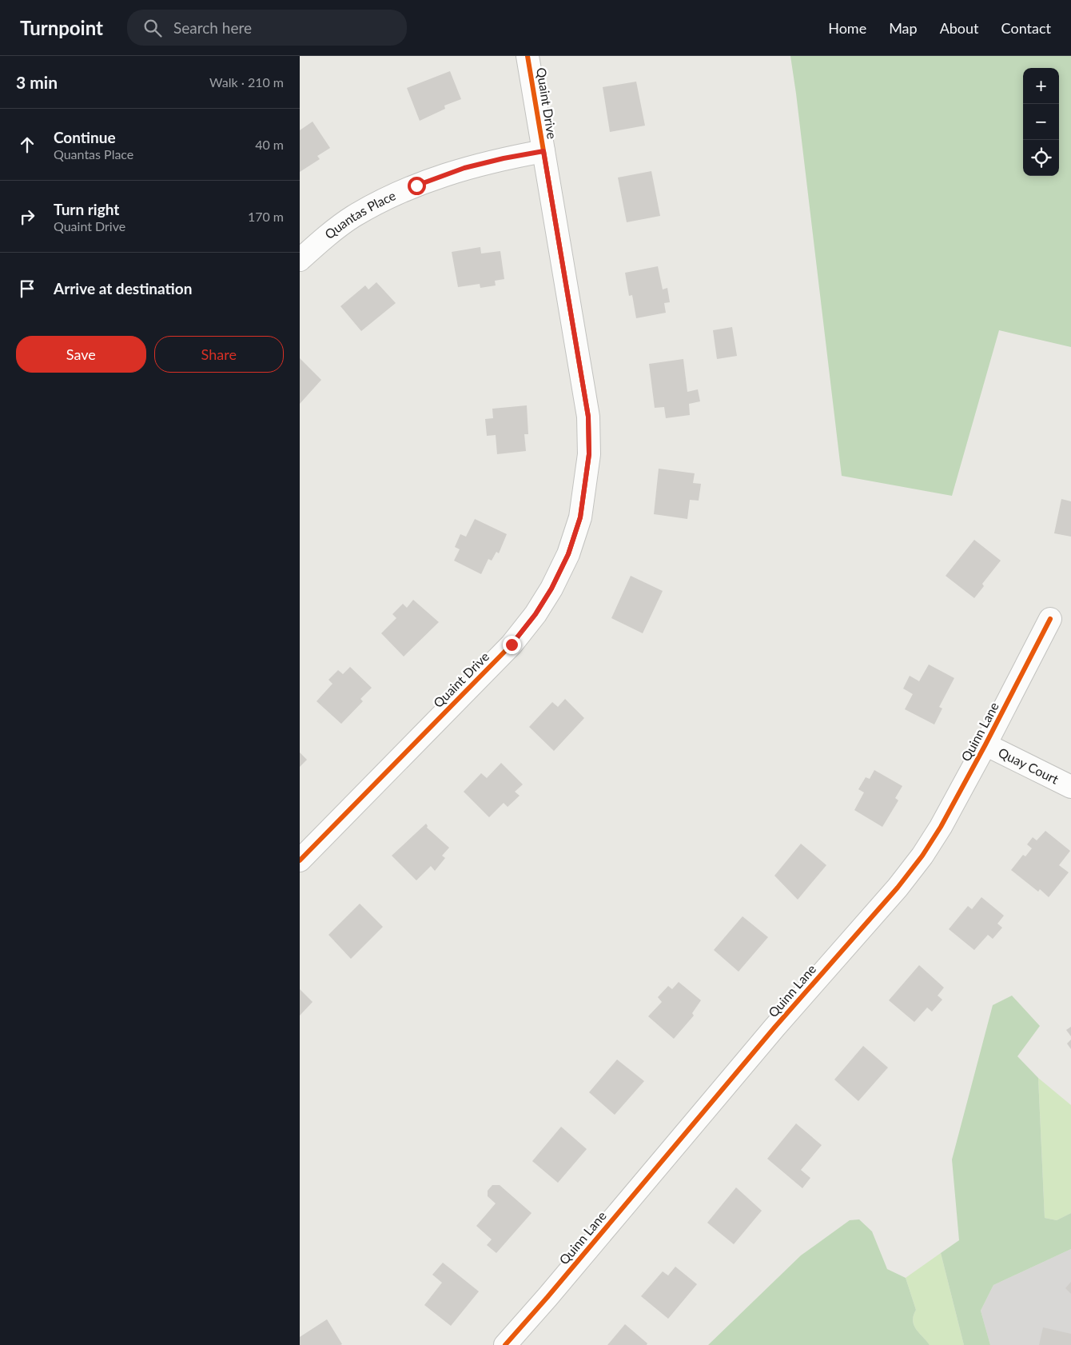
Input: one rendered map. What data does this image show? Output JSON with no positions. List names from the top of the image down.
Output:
{
  "streets": {
    "street": [
      "Quaint Drive",
      "Quantas Place",
      "Quinn Lane",
      "Quay Court"
    ]
  },
  "crossings": [
    ["Quaint Drive", "Quantas Place"],
    ["Quinn Lane", "Quay Court"]
  ],
  "page": {
    "header": "Turnpoint",
    "search": "Search here",
    "nav": [
      "Home",
      "Map",
      "About",
      "Contact"
    ],
    "heading": ["3 min", "Walk · 210 m"],
    "map_buttons": ["+", "−"],
    "list": [
      ["Continue", "Quantas Place", "40 m"],
      ["Turn right", "Quaint Drive", "170 m"],
      "Arrive at destination"
    ],
    "buttons": ["Save", "Share"]
  }
}
